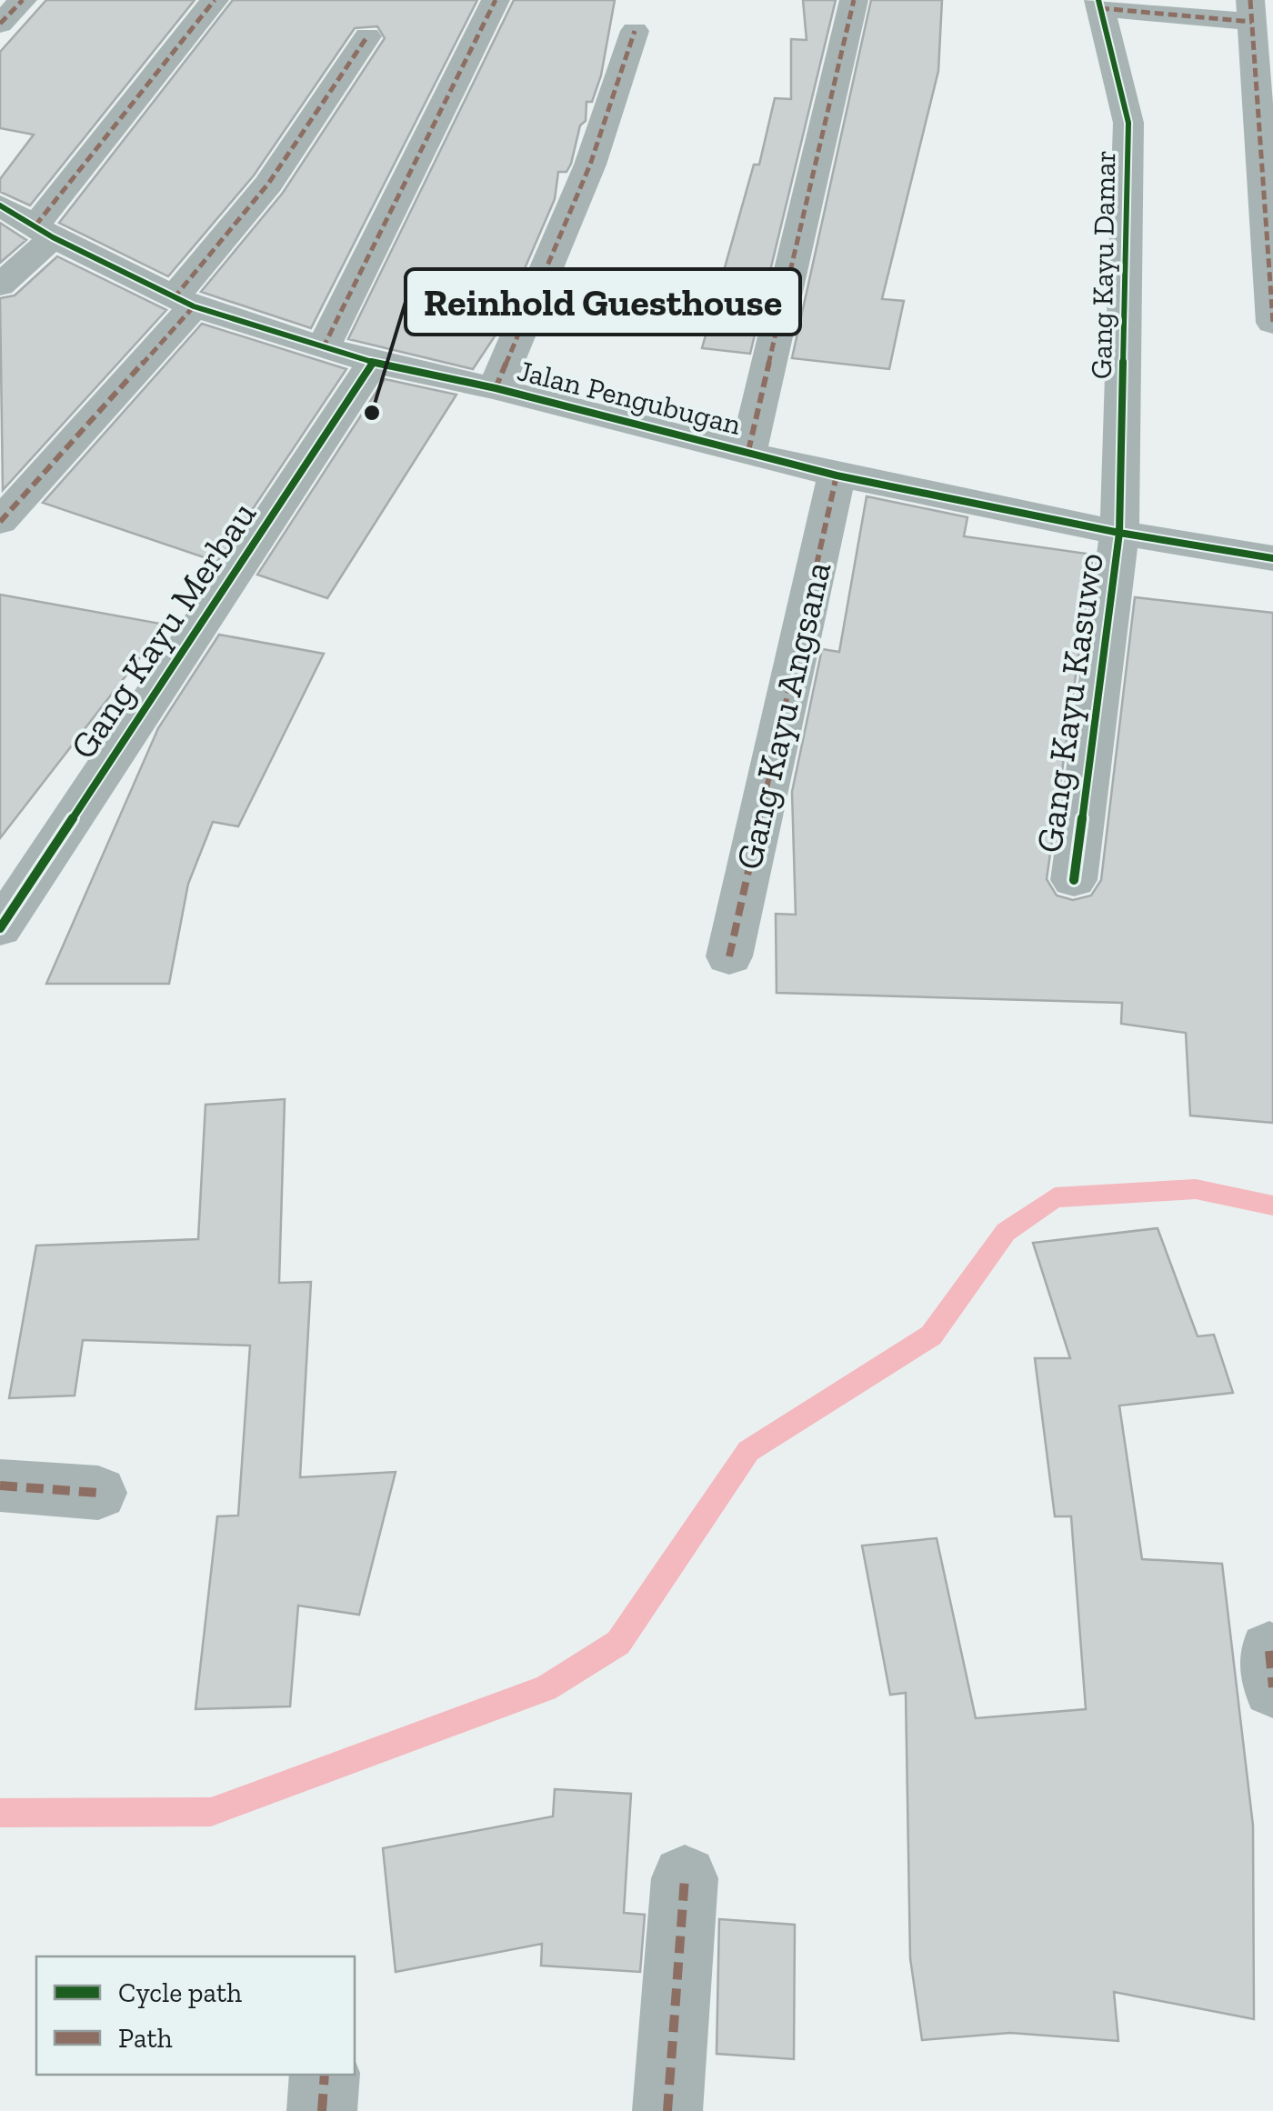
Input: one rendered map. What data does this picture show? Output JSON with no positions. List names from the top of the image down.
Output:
{
  "streets": {
    "street": [
      "Gang Kayu Damar",
      "Jalan Pengubugan",
      "Gang Kayu Merbau",
      "Gang Kayu Kasuwo",
      "Gang Kayu Angsana"
    ]
  },
  "crossings": [
    ["Gang Kayu Damar", "Jalan Pengubugan"],
    ["Gang Kayu Damar", "Gang Kayu Kasuwo"],
    ["Jalan Pengubugan", "Gang Kayu Merbau"],
    ["Jalan Pengubugan", "Gang Kayu Kasuwo"],
    ["Jalan Pengubugan", "Gang Kayu Angsana"]
  ],
  "places": ["Reinhold Guesthouse"],
  "legend": ["Cycle path", "Path"]
}
